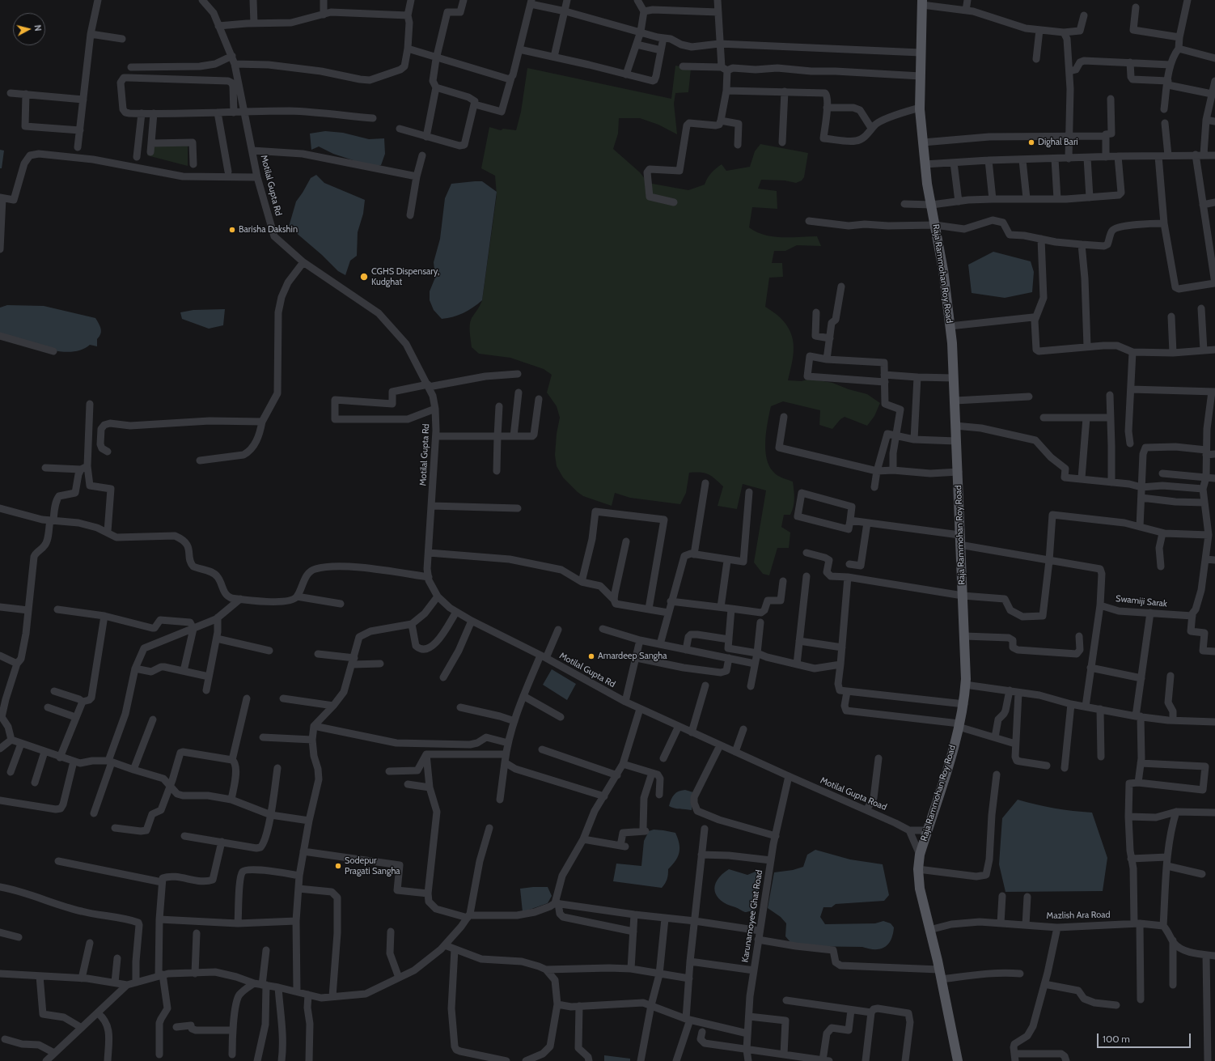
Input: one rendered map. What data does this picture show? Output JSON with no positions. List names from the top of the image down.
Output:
{
  "streets": {
    "main road": ["Raja Rammohan Roy Road"],
    "street": [
      "Motilal Gupta Rd",
      "Swamiji Sarak",
      "Motilal Gupta Road",
      "Mazlish Ara Road",
      "Karunamoyee Ghat Road"
    ]
  },
  "crossings": [
    ["Motilal Gupta Rd", "Motilal Gupta Road"],
    ["Motilal Gupta Rd", "Karunamoyee Ghat Road"],
    ["Raja Rammohan Roy Road", "Motilal Gupta Road"],
    ["Raja Rammohan Roy Road", "Mazlish Ara Road"],
    ["Motilal Gupta Road", "Karunamoyee Ghat Road"]
  ],
  "places": [
    "Dighal Bari",
    "Barisha Dakshin",
    "CGHS Dispensary, Kudghat",
    "Amardeep Sangha",
    "Sodepur Pragati Sangha"
  ],
  "scale_bar": "100 m",
  "north": "right"
}
